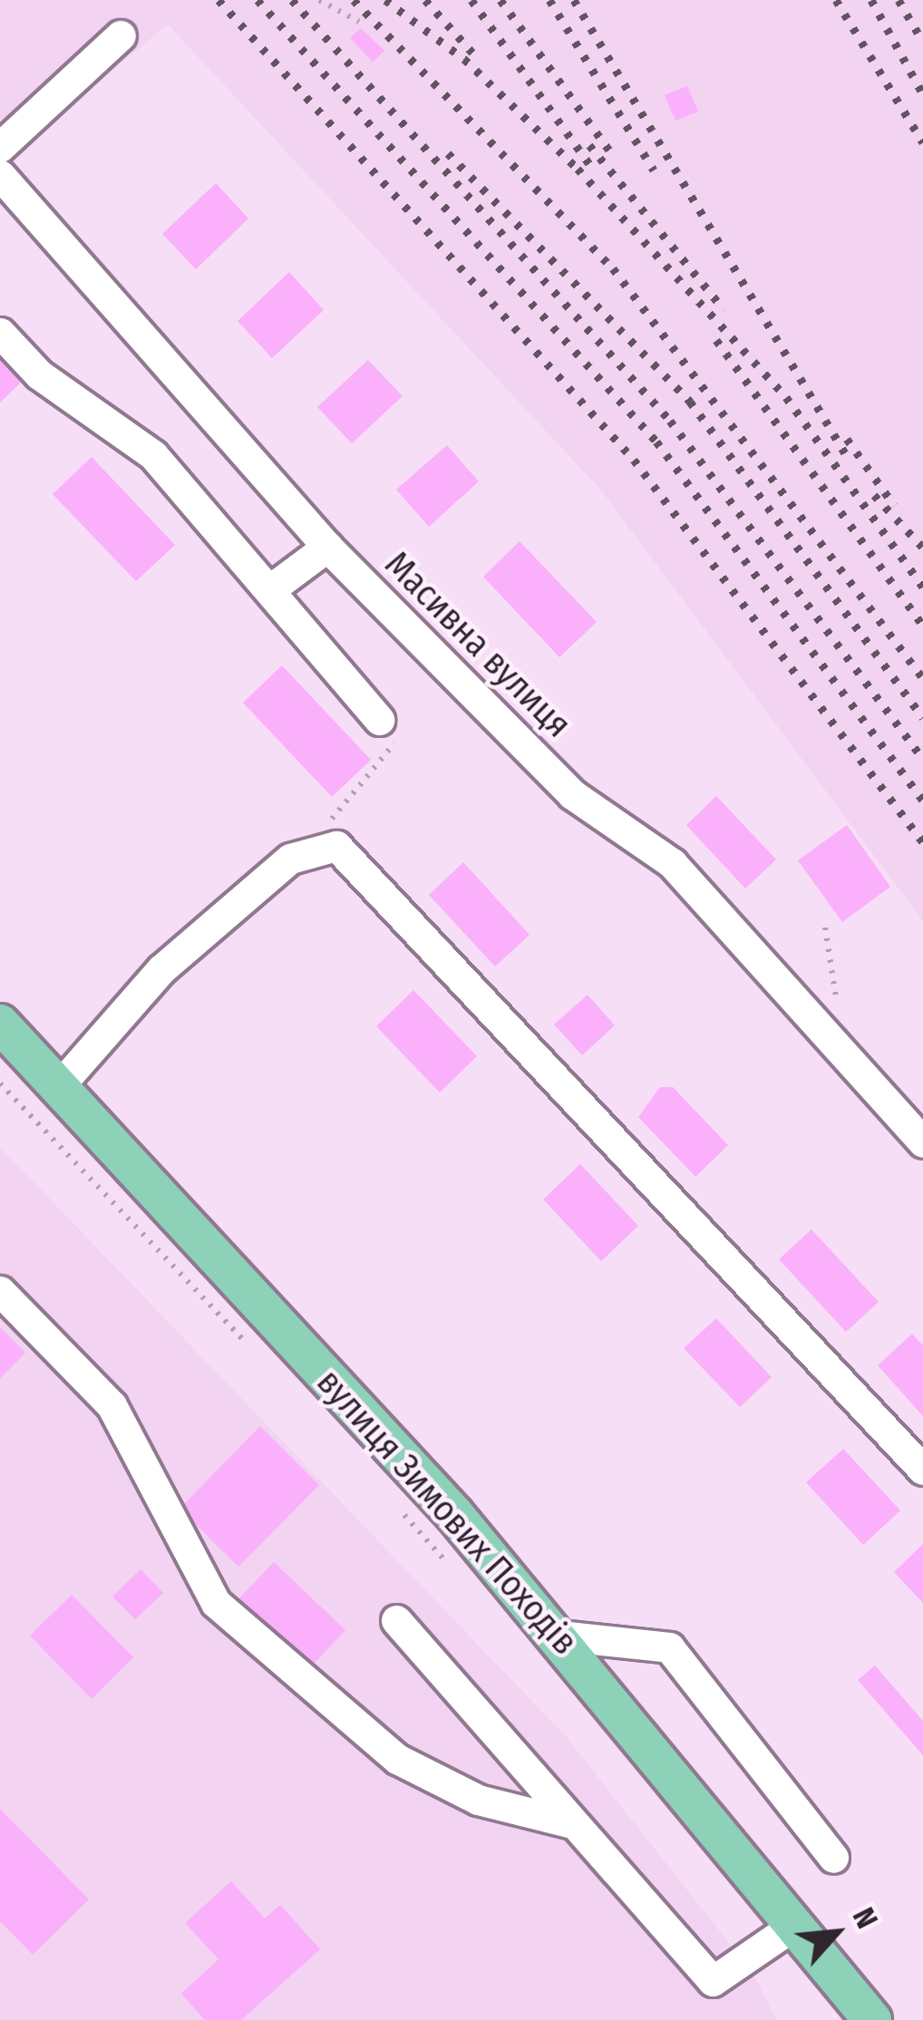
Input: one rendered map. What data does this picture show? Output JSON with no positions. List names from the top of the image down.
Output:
{
  "streets": {
    "main road": ["вулиця Зимових Походів"],
    "street": ["Масивна вулиця"]
  },
  "north": "top right"
}
